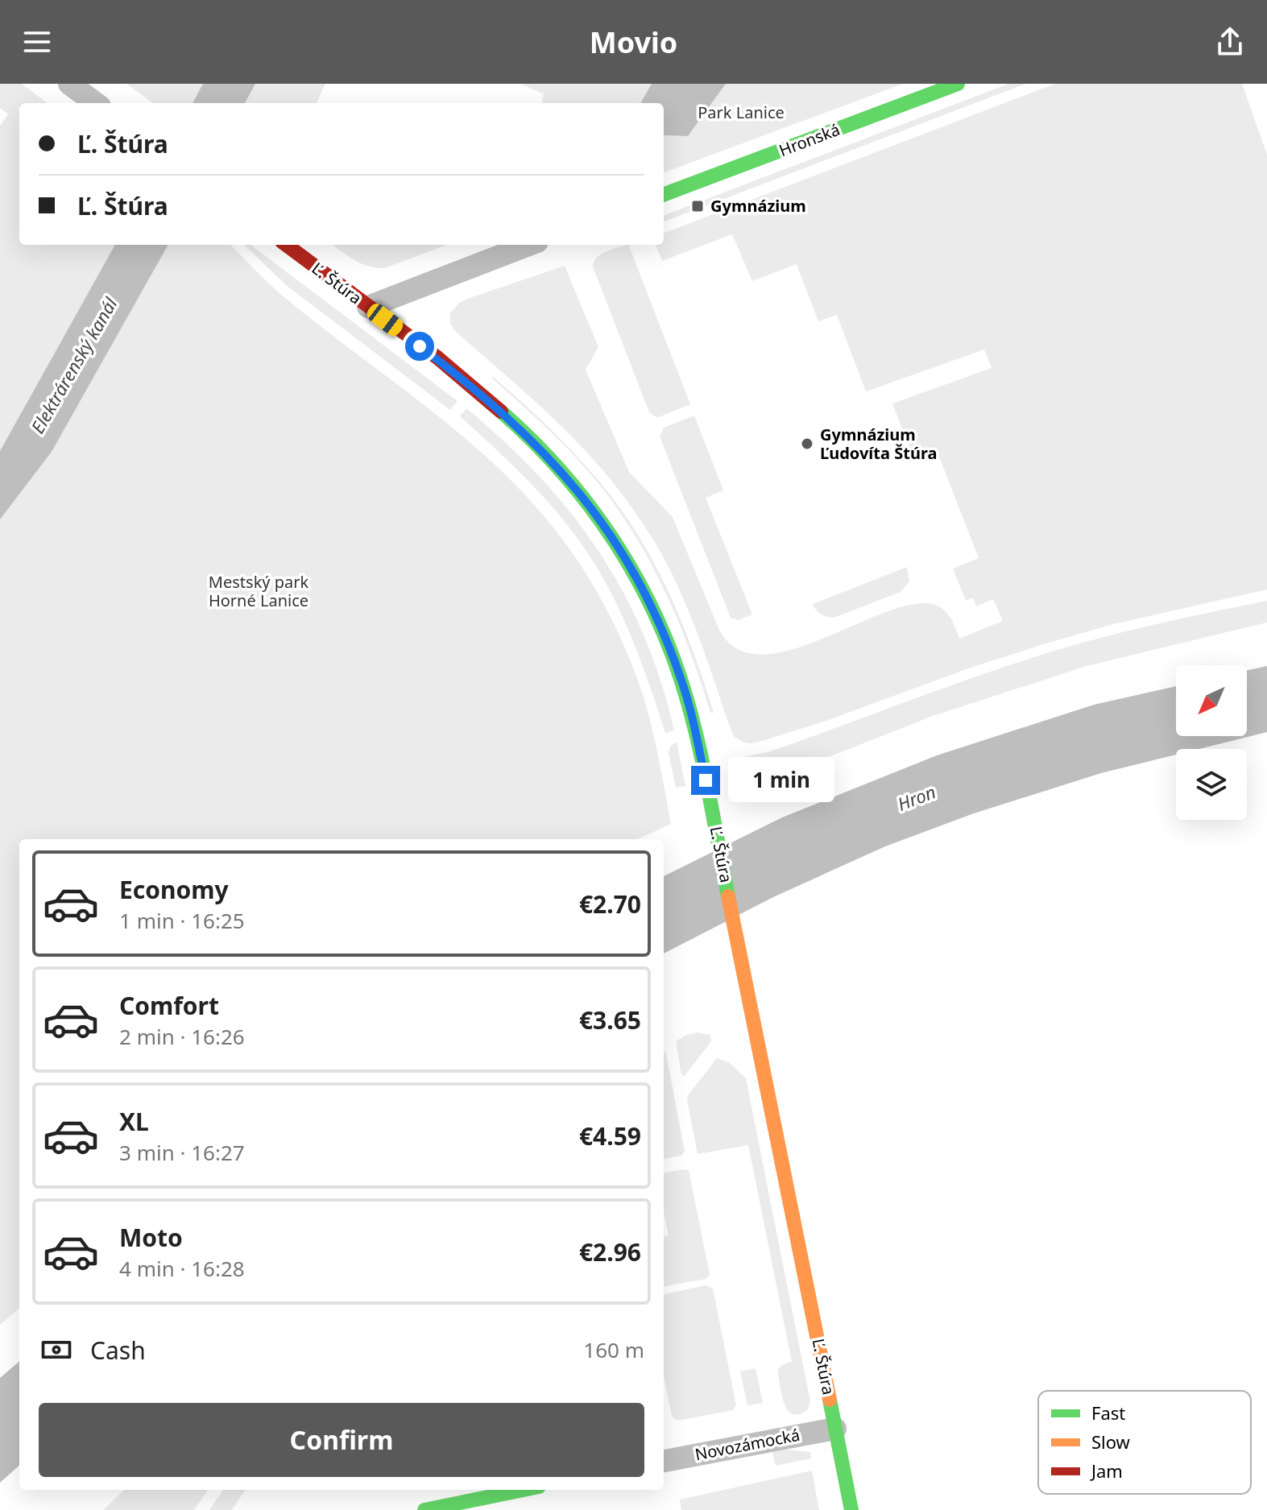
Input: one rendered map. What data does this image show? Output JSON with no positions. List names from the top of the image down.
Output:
{
  "streets": {
    "street": ["Hronská", "Ľ. Štúra", "Novozámocká"]
  },
  "crossings": [
    ["Ľ. Štúra", "Novozámocká"]
  ],
  "water": ["Elektrárenský kanál", "Hron"],
  "parks": ["Park Lanice", "Mestský park Horné Lanice"],
  "places": {
    "transit": ["Gymnázium"],
    "other": ["Gymnázium Ľudovíta Štúra"]
  },
  "legend": ["Fast", "Slow", "Jam"],
  "north": "bottom left",
  "page": {
    "header": "Movio",
    "banner": ["Ľ. Štúra", "Ľ. Štúra"],
    "bubble": "1 min",
    "list": [
      {
        "name": "Economy",
        "note": "1 min · 16:25",
        "value": "€2.70"
      },
      {
        "name": "Comfort",
        "note": "2 min · 16:26",
        "value": "€3.65"
      },
      {
        "name": "XL",
        "note": "3 min · 16:27",
        "value": "€4.59"
      },
      {
        "name": "Moto",
        "note": "4 min · 16:28",
        "value": "€2.96"
      }
    ],
    "pay": ["Cash", "160 m"],
    "buttons": "Confirm"
  }
}
